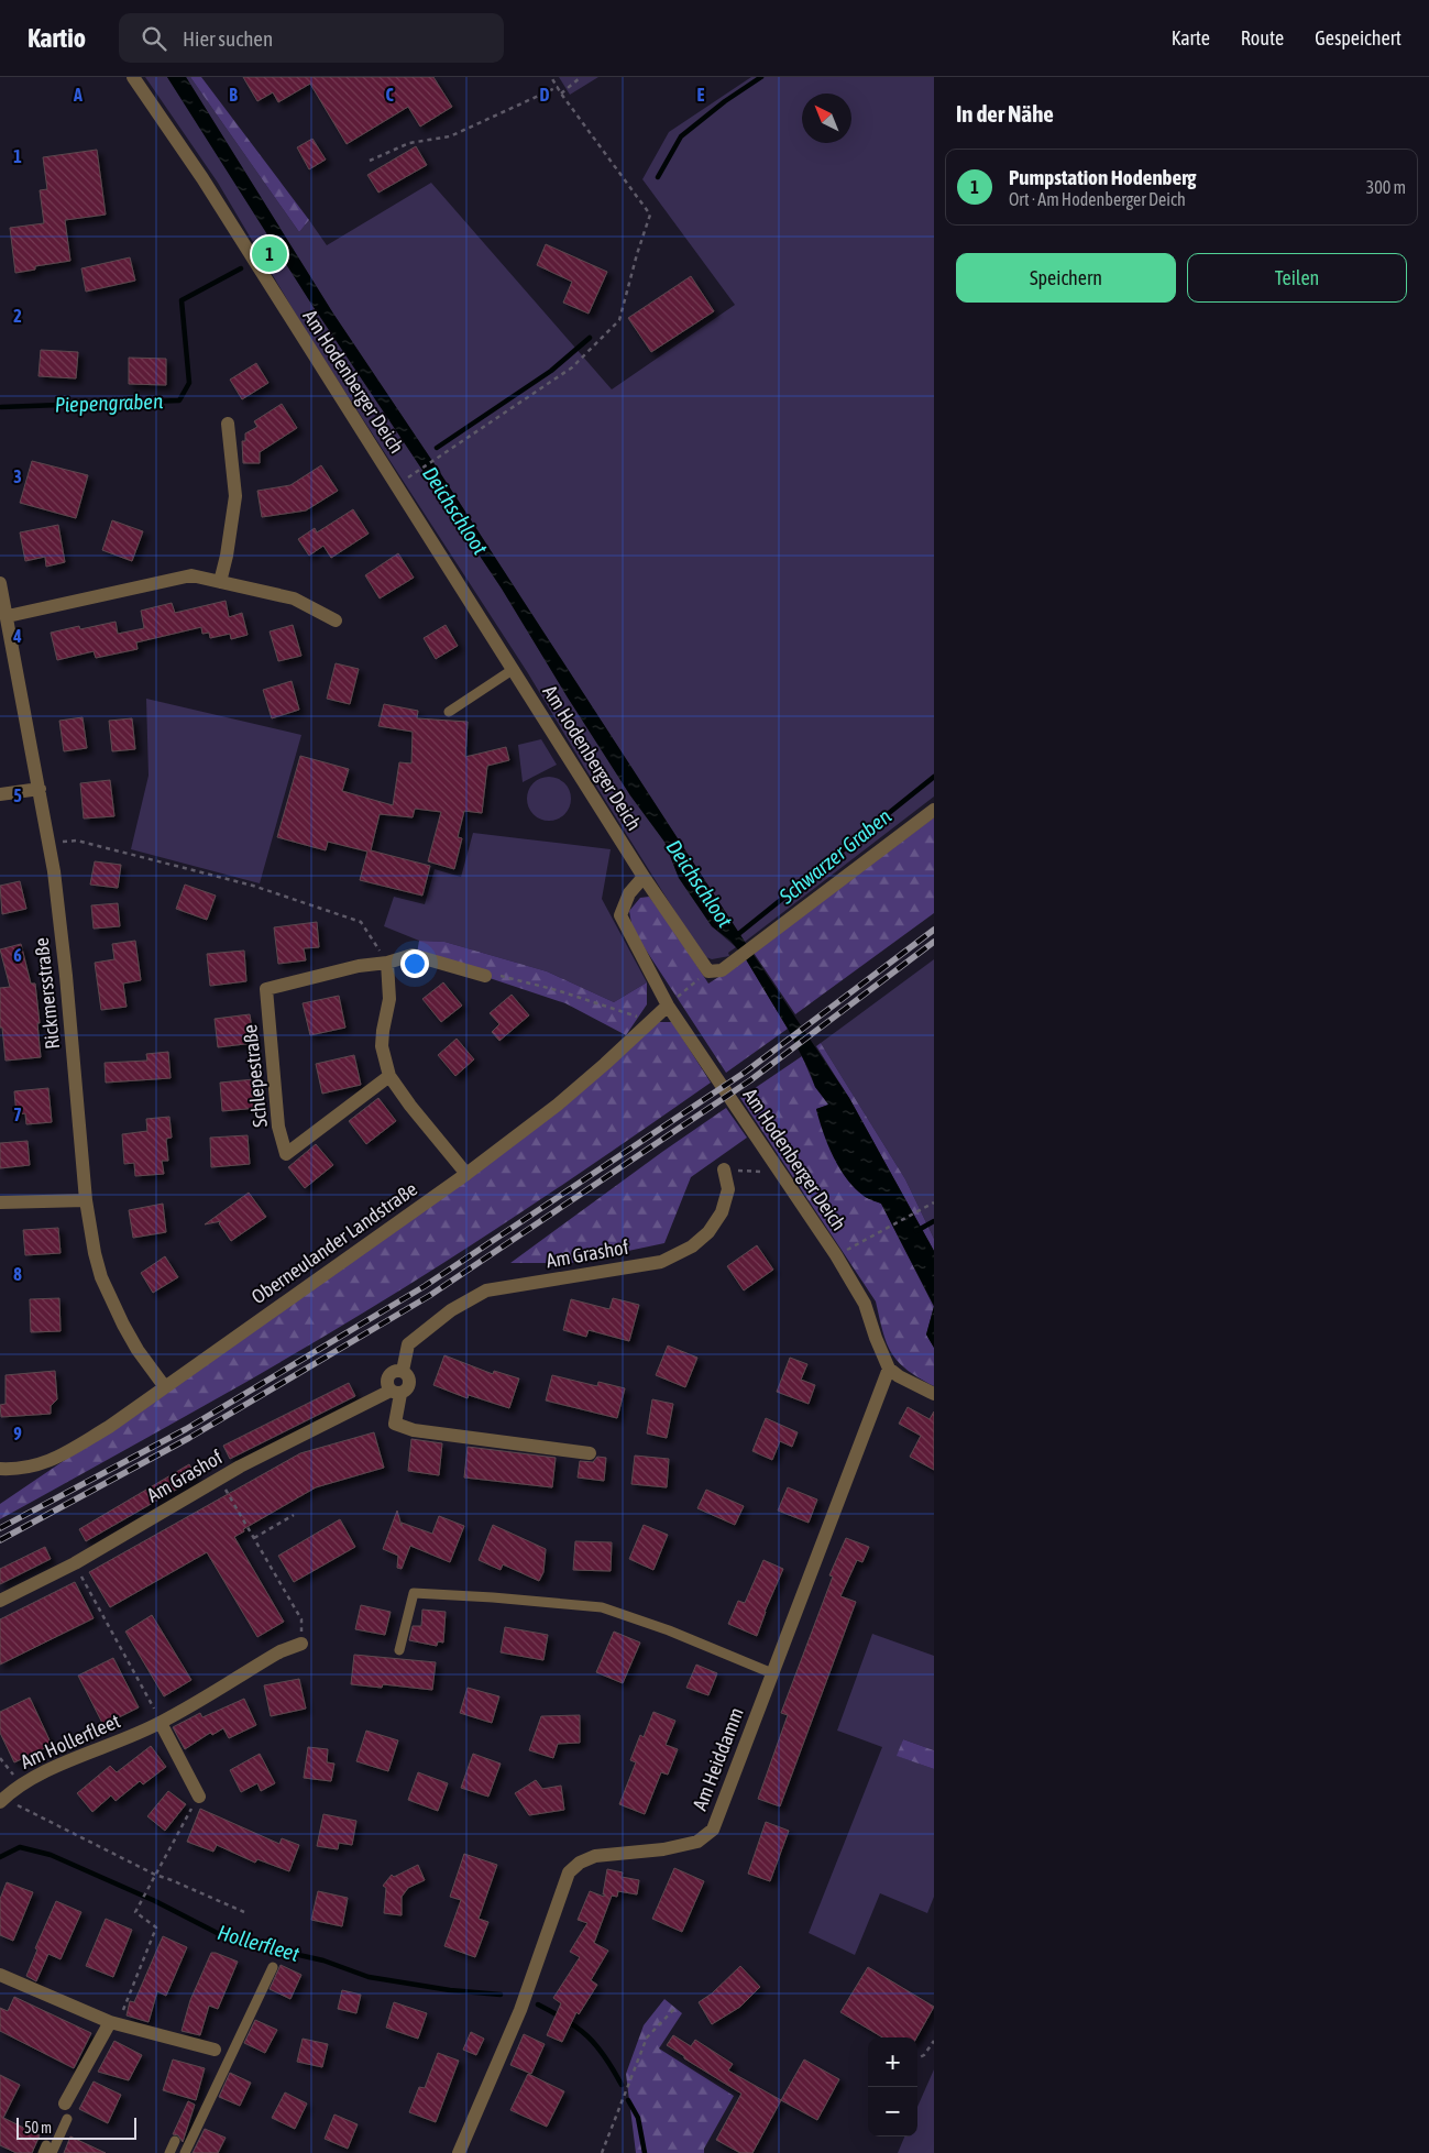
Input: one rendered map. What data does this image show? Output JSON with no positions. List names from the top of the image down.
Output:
{
  "streets": {
    "street": [
      "Am Hodenberger Deich",
      "Rickmersstraße",
      "Schlepestraße",
      "Oberneulander Landstraße",
      "Am Grashof",
      "Am Hollerfleet",
      "Am Heiddamm"
    ]
  },
  "crossings": [
    ["Am Hodenberger Deich", "Oberneulander Landstraße"],
    ["Am Hodenberger Deich", "Am Heiddamm"],
    ["Rickmersstraße", "Oberneulander Landstraße"]
  ],
  "water": [
    "Piepengraben",
    "Deichschloot",
    "Schwarzer Graben",
    "Hollerfleet"
  ],
  "scale_bar": "50 m",
  "north": "top left",
  "page": {
    "header": "Kartio",
    "search": "Hier suchen",
    "nav": ["Karte", "Route", "Gespeichert"],
    "heading": "In der Nähe",
    "list": [
      {
        "mark": "1",
        "name": "Pumpstation Hodenberg",
        "note": "Ort · Am Hodenberger Deich",
        "value": "300 m"
      }
    ],
    "pins": "1",
    "buttons": ["Speichern", "Teilen"],
    "map_buttons": ["+", "−"],
    "scale": "50 m"
  },
  "grid": {
    "columns": [
      "A",
      "B",
      "C",
      "D",
      "E"
    ],
    "rows": [
      "1",
      "2",
      "3",
      "4",
      "5",
      "6",
      "7",
      "8",
      "9"
    ]
  }
}
